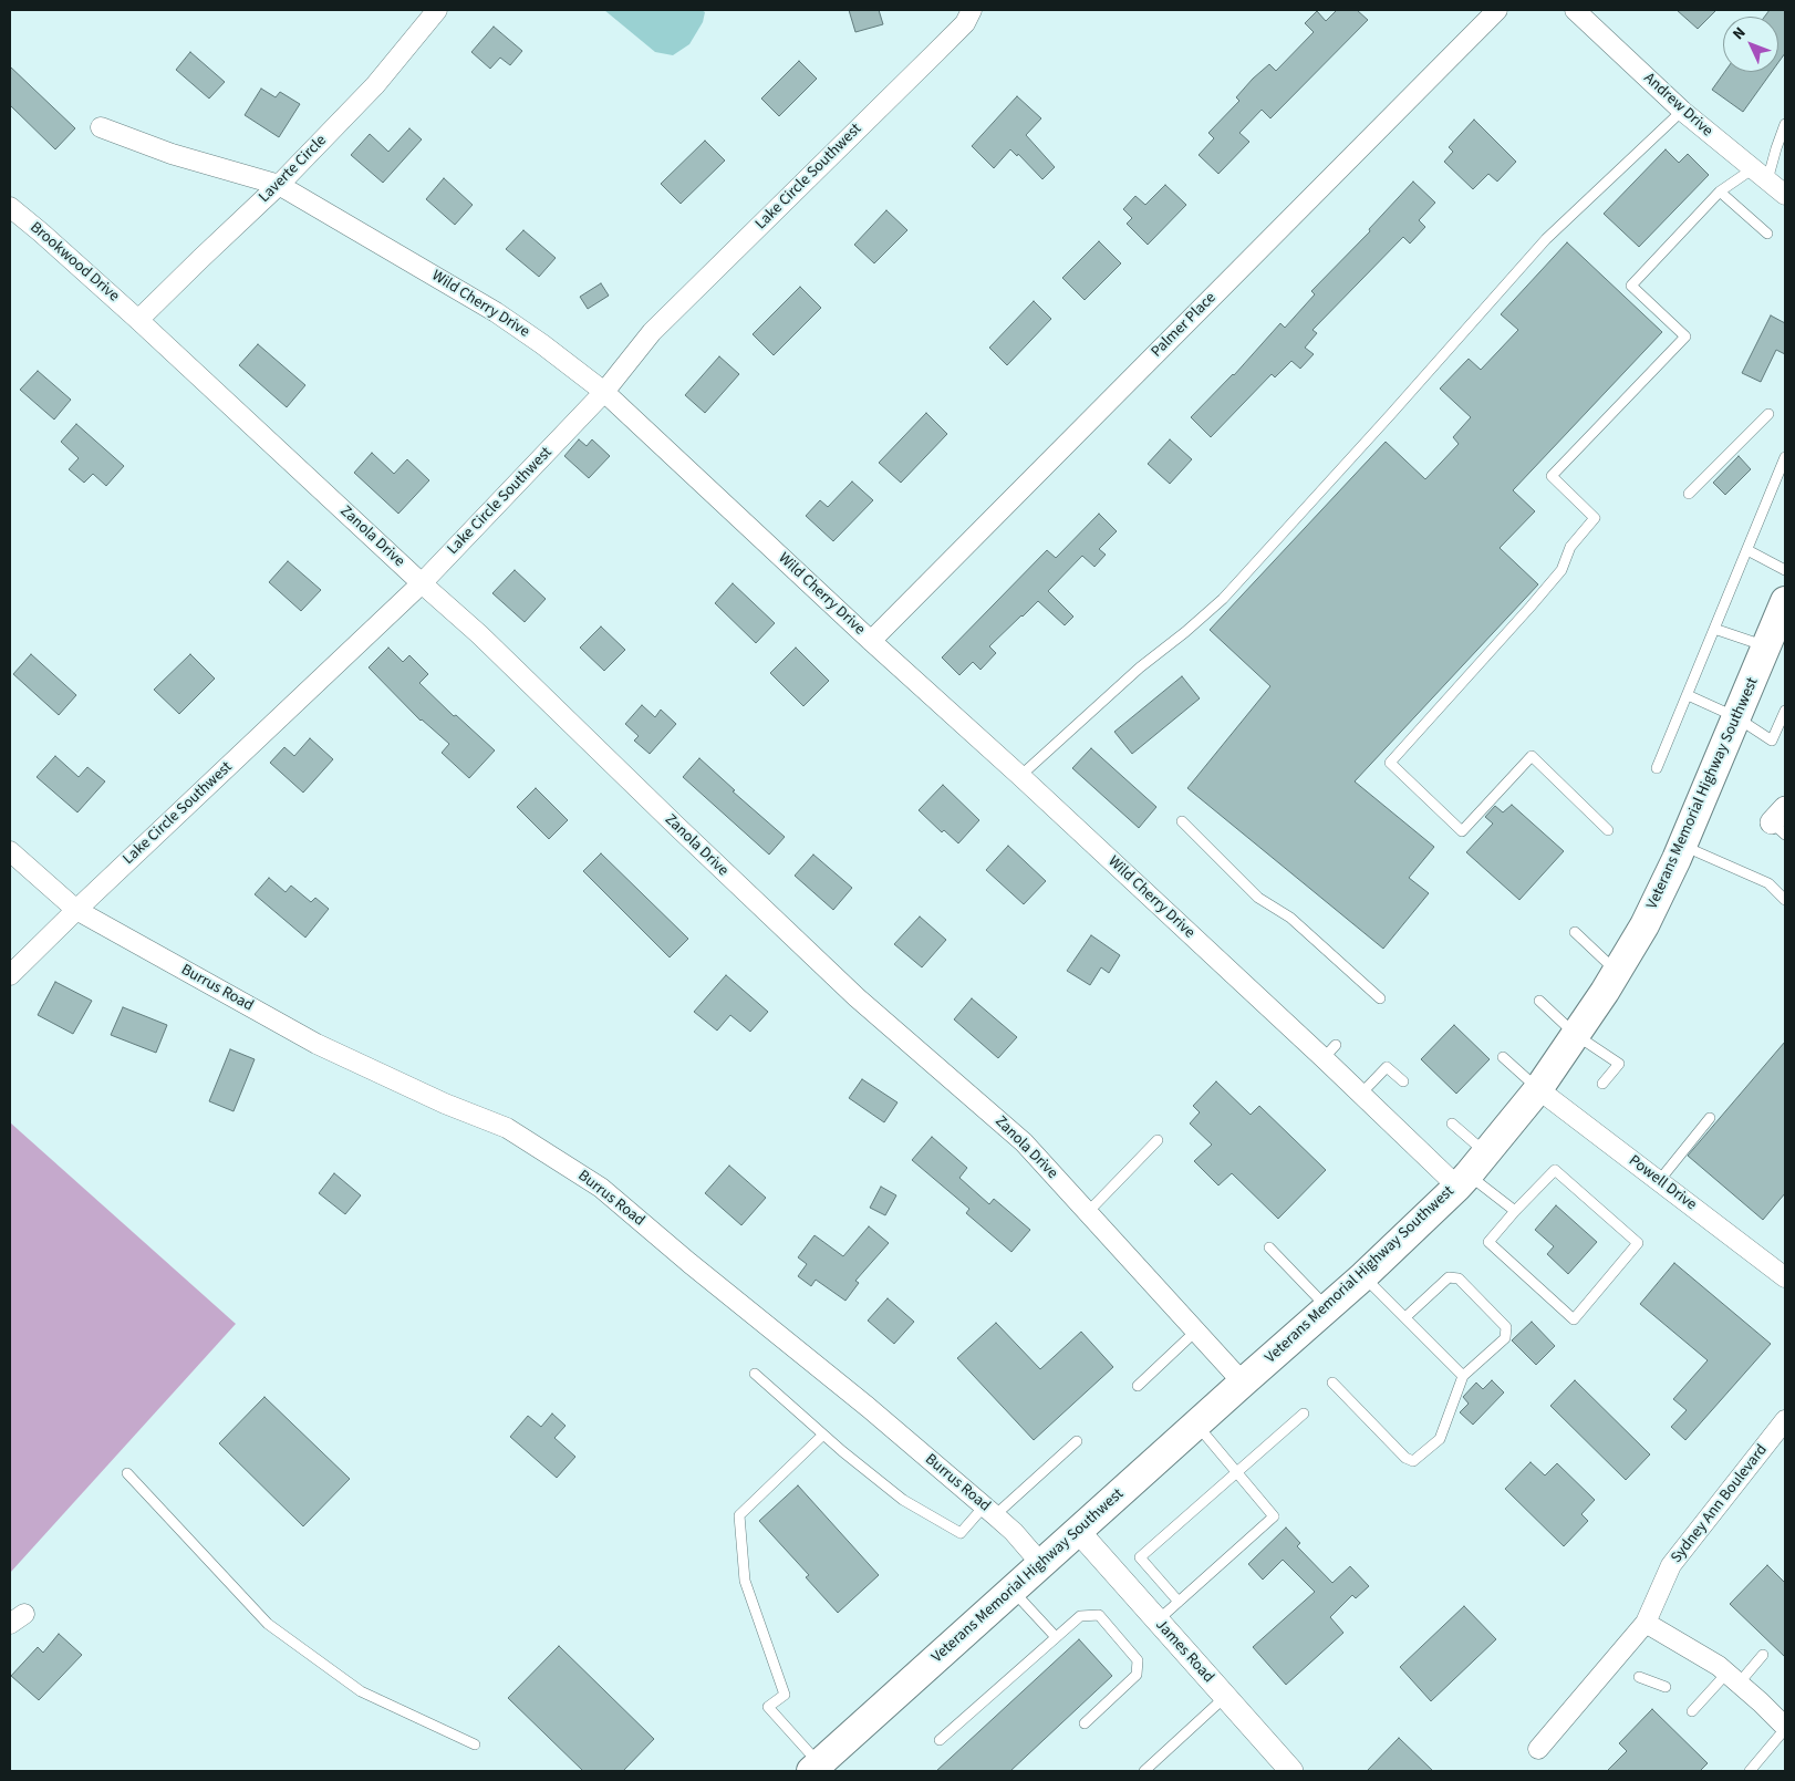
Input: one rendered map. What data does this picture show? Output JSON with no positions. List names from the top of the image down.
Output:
{
  "streets": {
    "main road": ["Veterans Memorial Highway Southwest"],
    "street": [
      "Andrew Drive",
      "Laverte Circle",
      "Lake Circle Southwest",
      "Brookwood Drive",
      "Wild Cherry Drive",
      "Palmer Place",
      "Zanola Drive",
      "Burrus Road",
      "Powell Drive",
      "Sydney Ann Boulevard",
      "James Road"
    ]
  },
  "crossings": [
    ["Laverte Circle", "Brookwood Drive"],
    ["Laverte Circle", "Wild Cherry Drive"],
    ["Laverte Circle", "Zanola Drive"],
    ["Lake Circle Southwest", "Wild Cherry Drive"],
    ["Lake Circle Southwest", "Zanola Drive"],
    ["Lake Circle Southwest", "Burrus Road"],
    ["Brookwood Drive", "Zanola Drive"],
    ["Wild Cherry Drive", "Palmer Place"],
    ["Wild Cherry Drive", "Veterans Memorial Highway Southwest"],
    ["Zanola Drive", "Veterans Memorial Highway Southwest"],
    ["Veterans Memorial Highway Southwest", "Burrus Road"],
    ["Veterans Memorial Highway Southwest", "Powell Drive"],
    ["Veterans Memorial Highway Southwest", "James Road"]
  ],
  "north": "top left"
}
